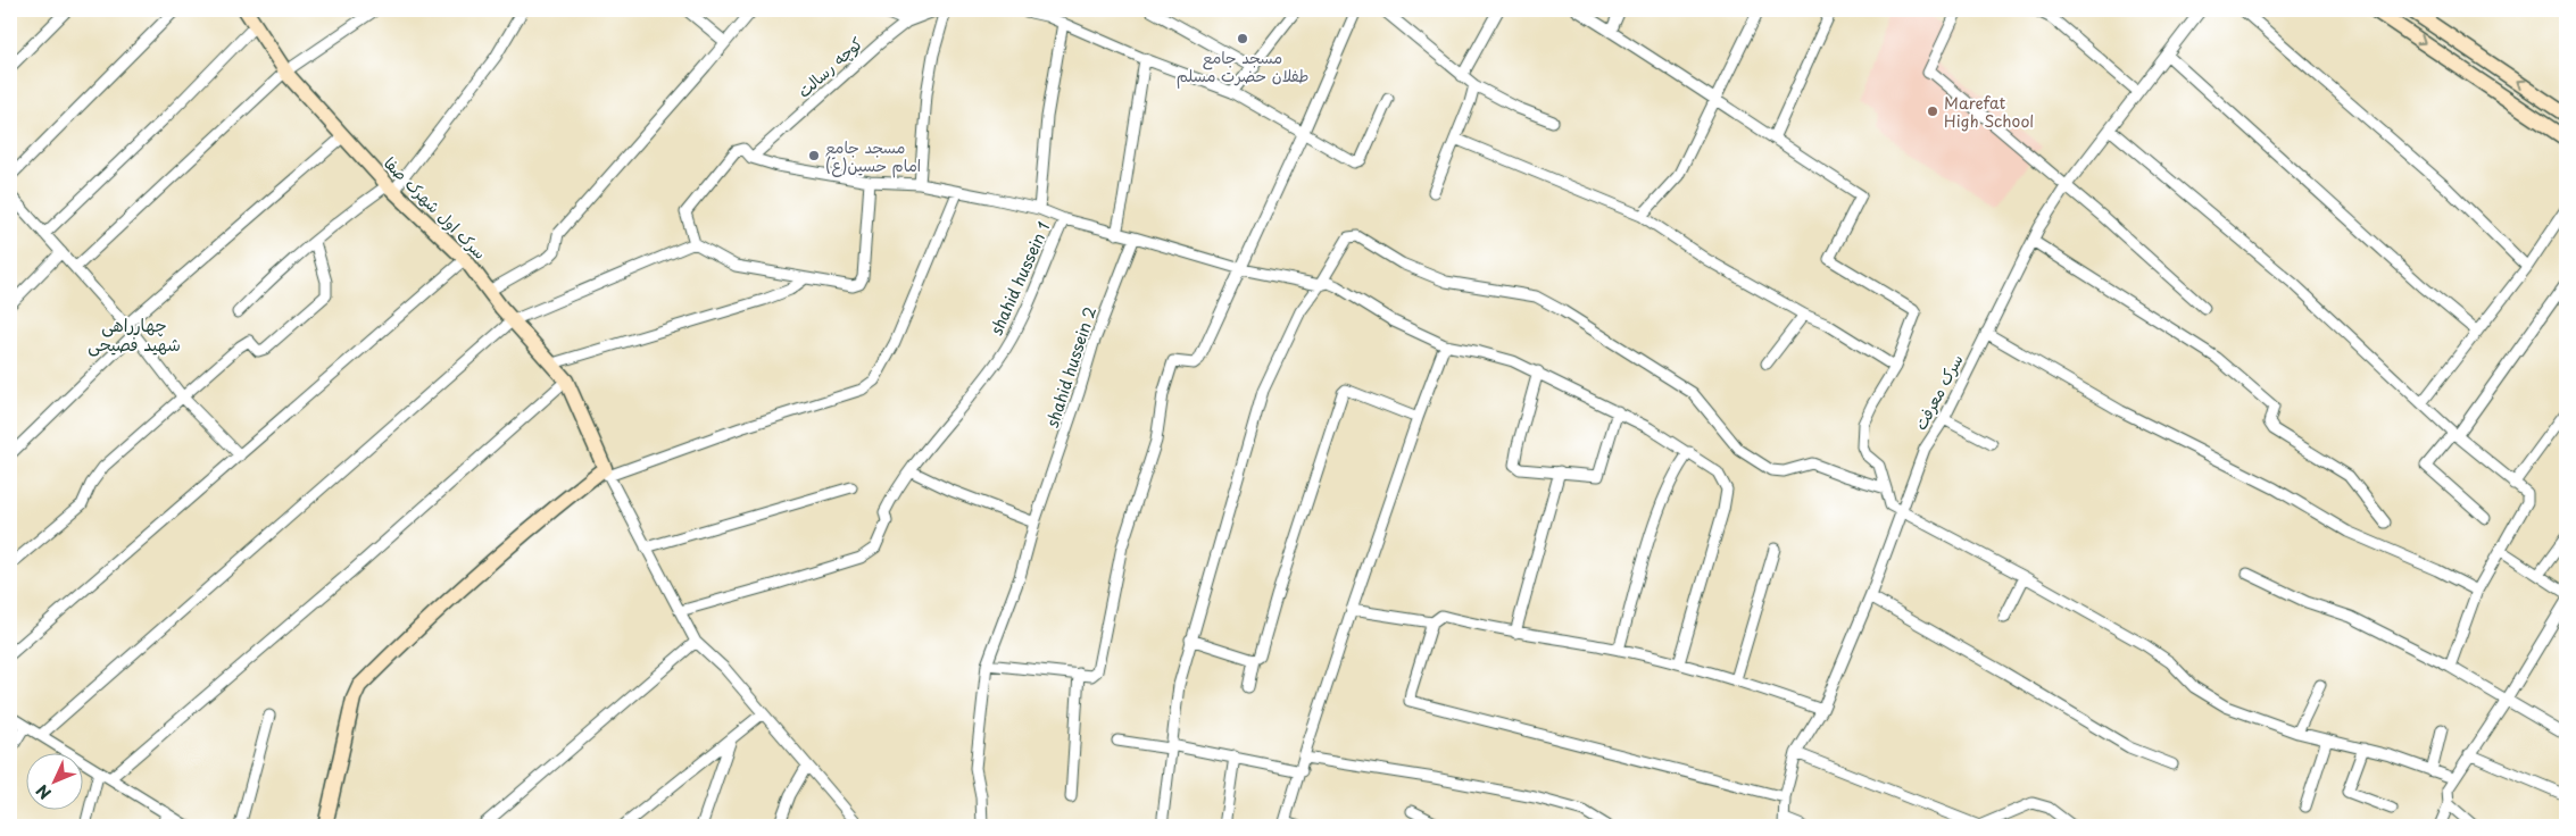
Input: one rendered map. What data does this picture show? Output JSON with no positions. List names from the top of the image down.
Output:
{
  "streets": {
    "street": [
      "کوچه رسالت",
      "سرک اول شهرک صفا",
      "shahid hussein 1",
      "shahid hussein 2",
      "سرک معرفت"
    ]
  },
  "crossings": [
    ["کوچه رسالت", "shahid hussein 1"]
  ],
  "districts": ["چهارراهی شهید فصیحی"],
  "places": ["مسجد جامع طفلان حضرت مسلم", "Marefat High School", "مسجد جامع امام حسین(ع)"],
  "north": "bottom left"
}
